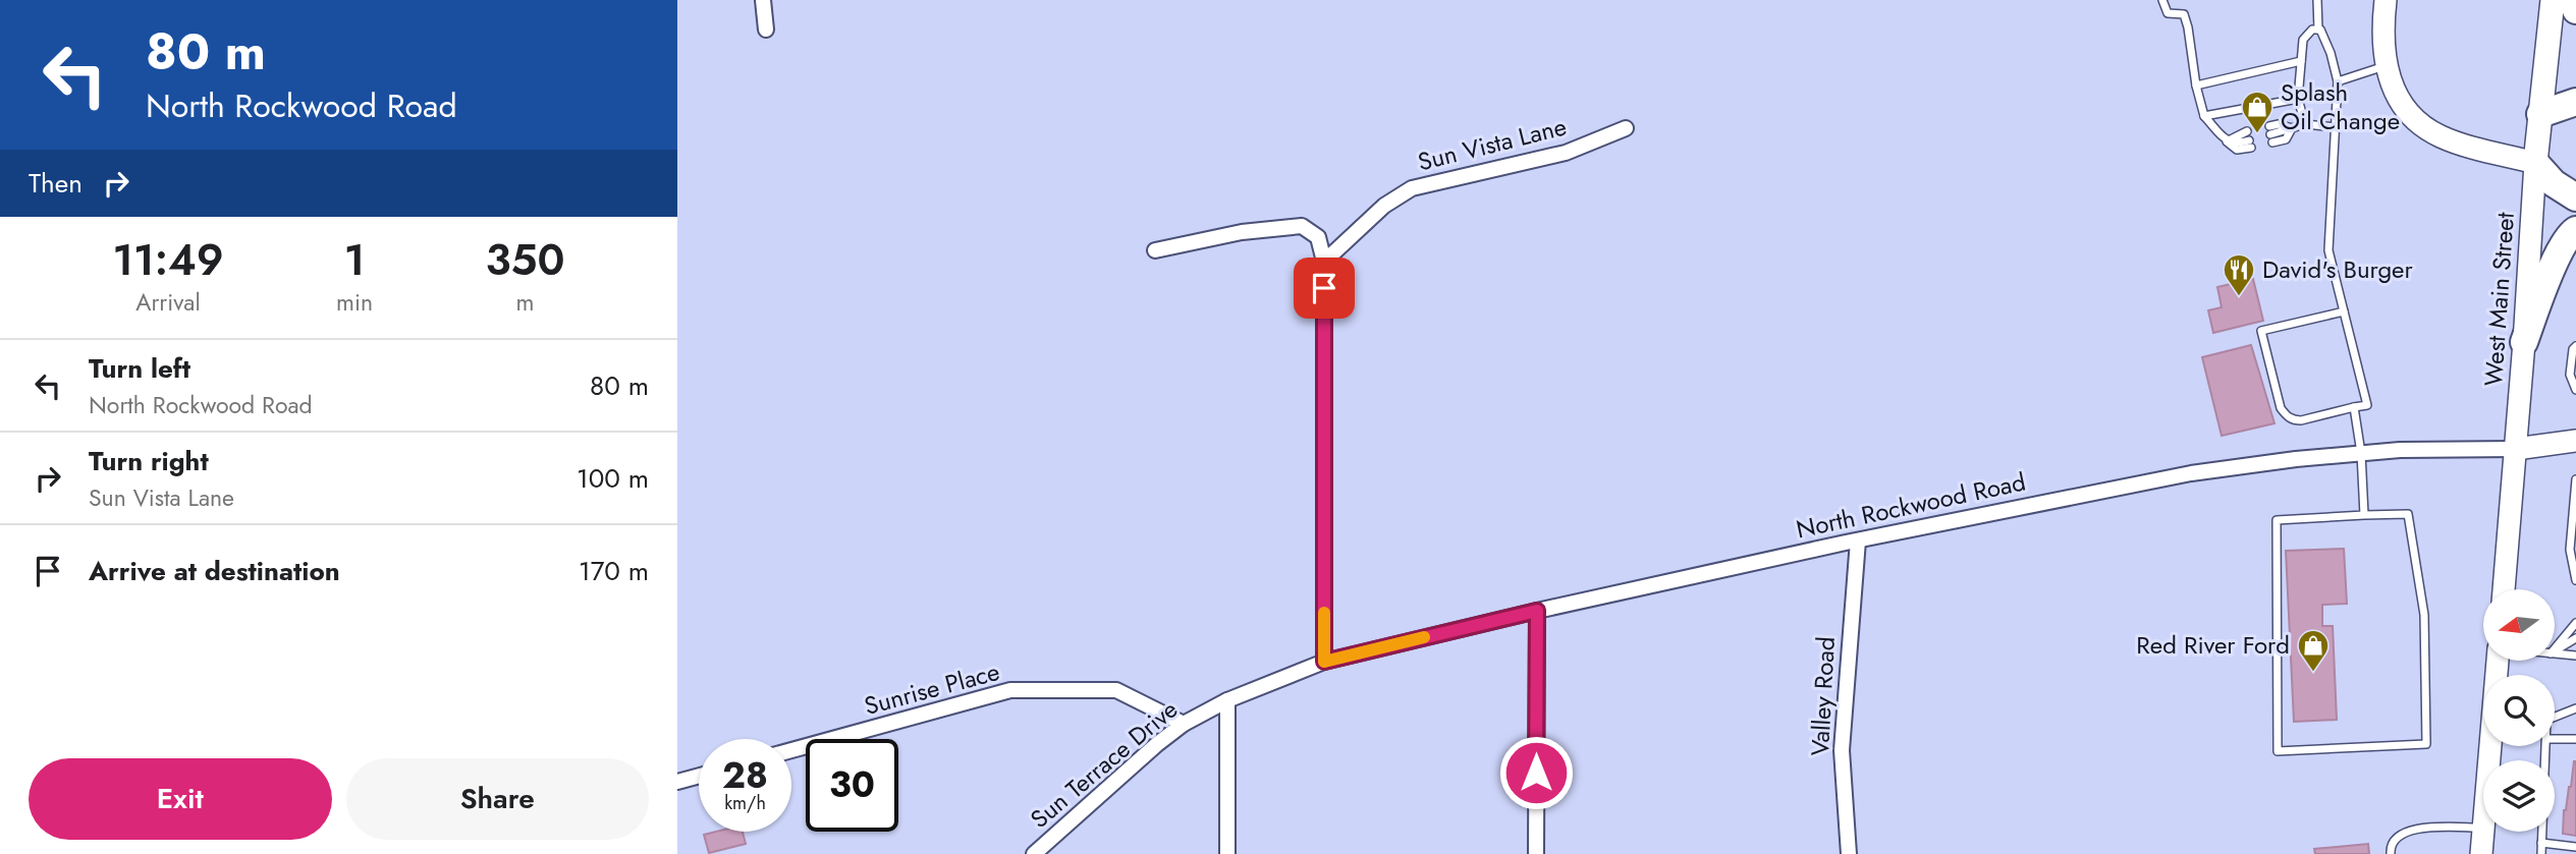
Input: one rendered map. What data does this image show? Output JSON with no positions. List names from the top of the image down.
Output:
{
  "streets": {
    "main road": ["West Main Street"],
    "street": [
      "Sun Vista Lane",
      "North Rockwood Road",
      "Sunrise Place",
      "Valley Road",
      "Sun Terrace Drive"
    ]
  },
  "crossings": [
    ["West Main Street", "North Rockwood Road"],
    ["North Rockwood Road", "Valley Road"],
    ["North Rockwood Road", "Sun Terrace Drive"],
    ["Sunrise Place", "Sun Terrace Drive"]
  ],
  "places": {
    "shop": ["Splash Oil Change", "Red River Ford"],
    "restaurant": ["David's Burger"]
  },
  "north": "left",
  "page": {
    "turn": ["80 m", "North Rockwood Road"],
    "then": "Then",
    "eta": [
      "11:49",
      "Arrival",
      "1",
      "min",
      "350",
      "m"
    ],
    "list": [
      {
        "name": "Turn left",
        "note": "North Rockwood Road",
        "value": "80 m"
      },
      {
        "name": "Turn right",
        "note": "Sun Vista Lane",
        "value": "100 m"
      },
      {
        "name": "Arrive at destination",
        "value": "170 m"
      }
    ],
    "speed": "28 km/h",
    "limit": "30",
    "buttons": ["Exit", "Share"]
  }
}
